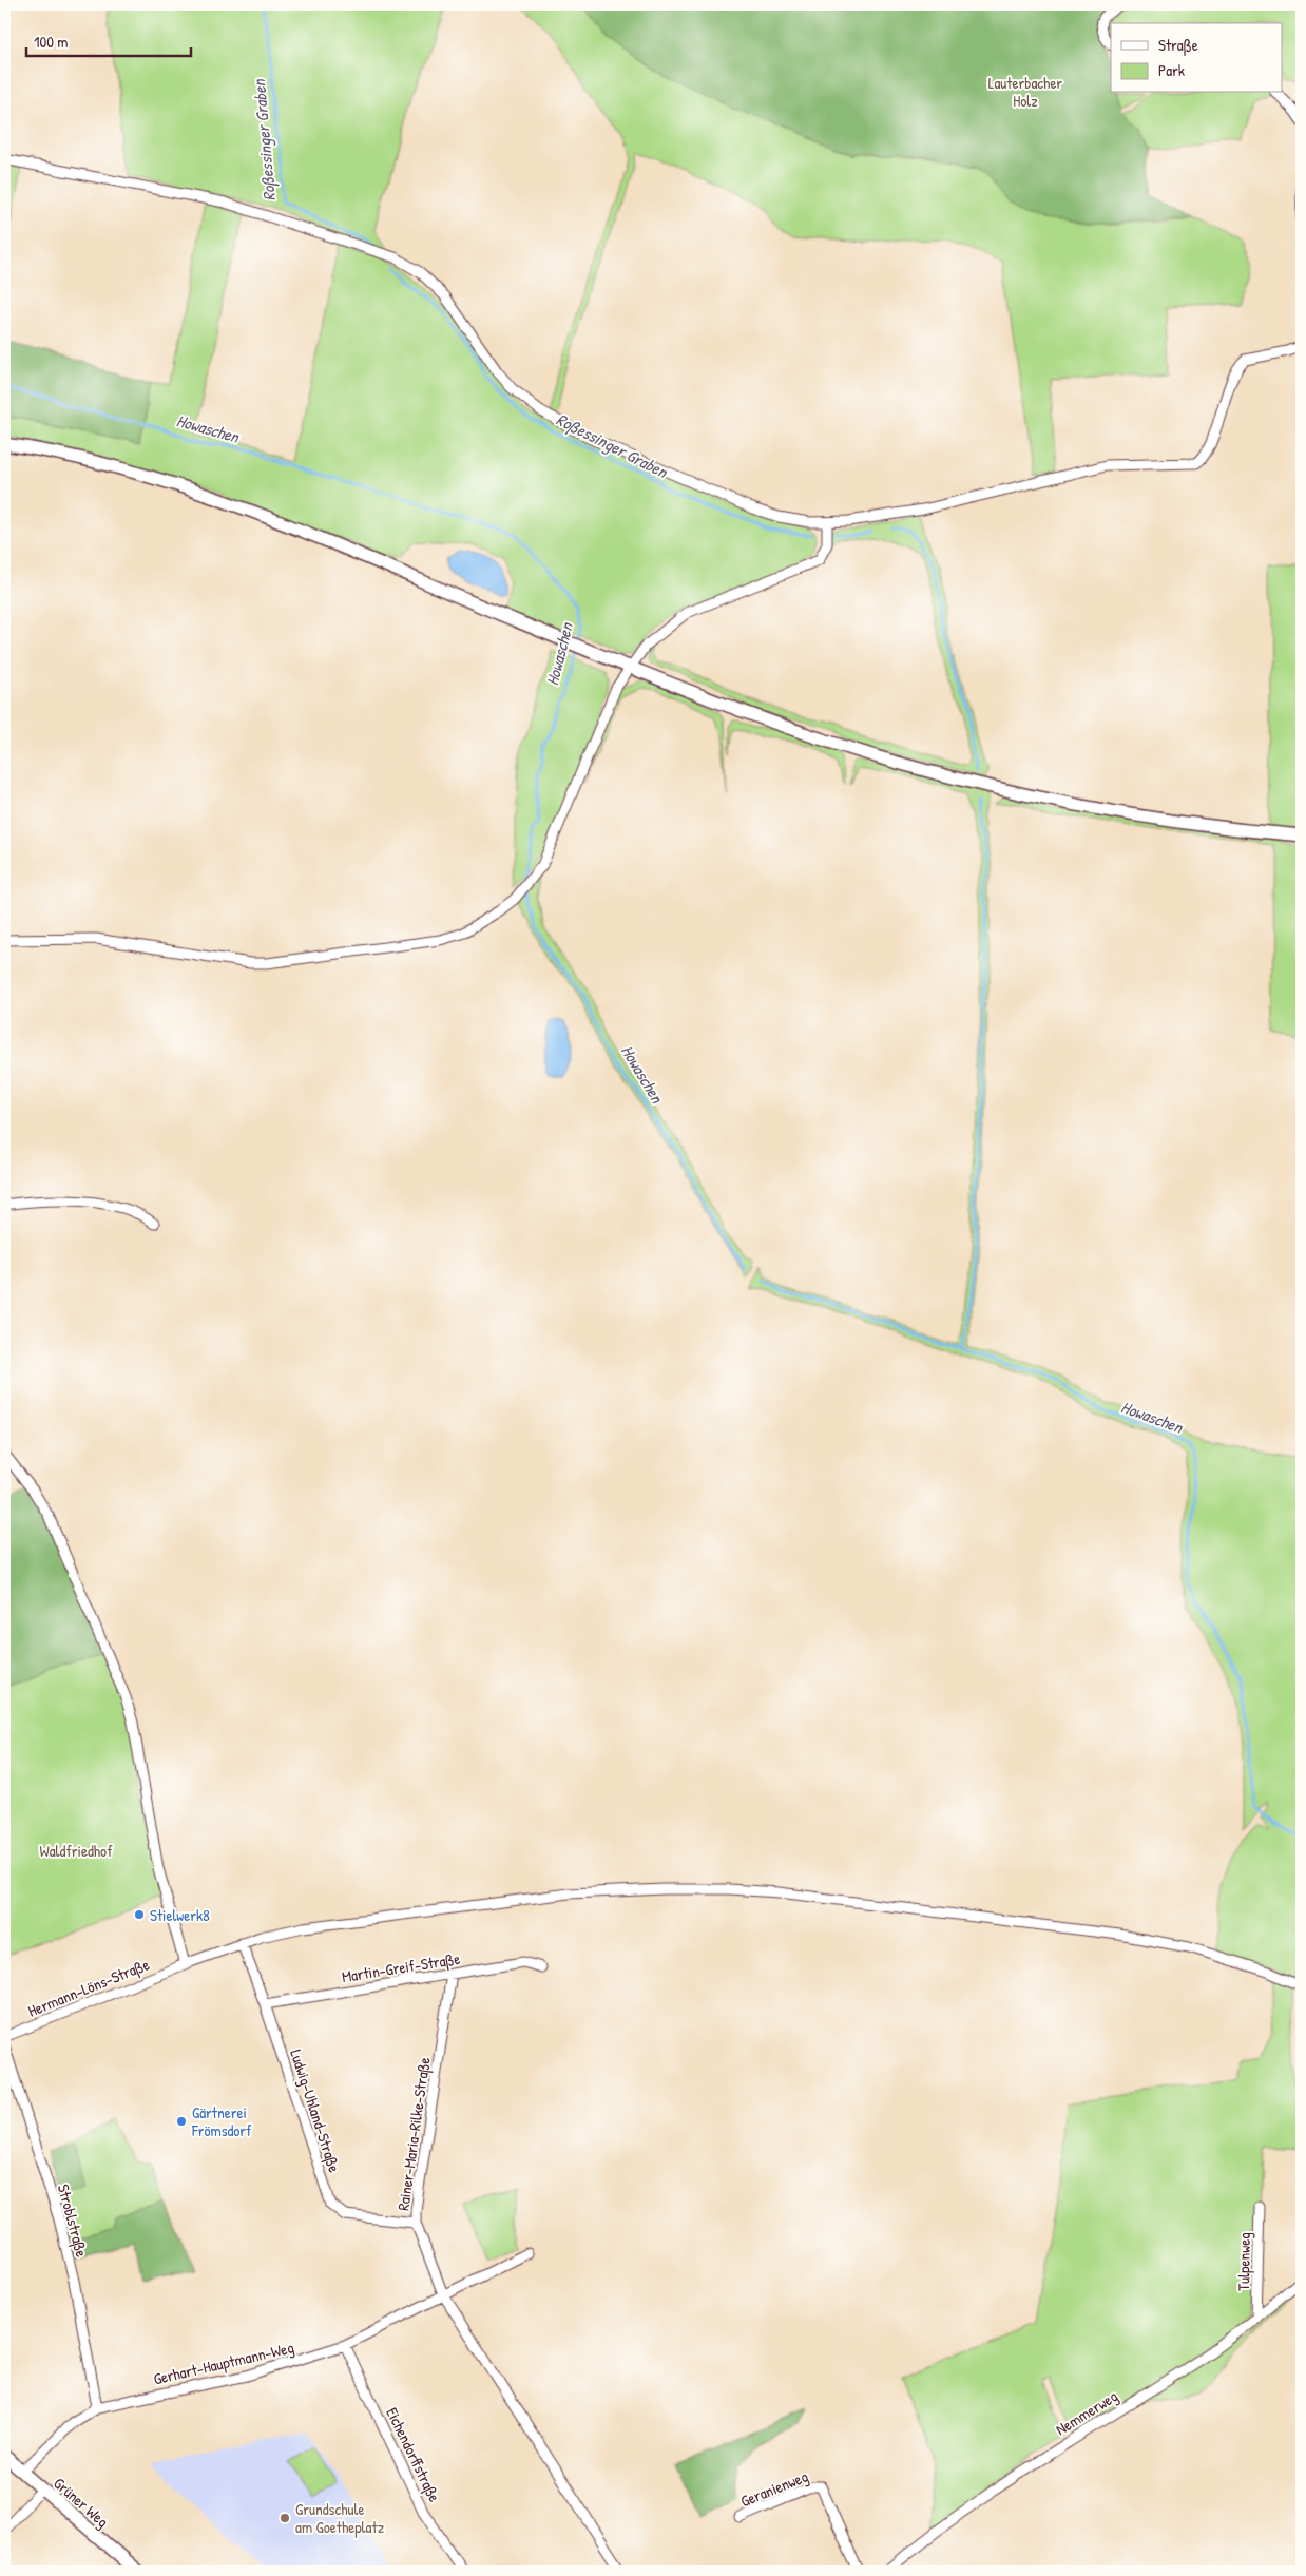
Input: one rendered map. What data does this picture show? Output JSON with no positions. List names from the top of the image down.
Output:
{
  "streets": {
    "street": [
      "Martin-Greif-Straße",
      "Hermann-Löns-Straße",
      "Ludwig-Uhland-Straße",
      "Rainer-Maria-Rilke-Straße",
      "Stroblstraße",
      "Tulpenweg",
      "Gerhart-Hauptmann-Weg",
      "Nemmerweg",
      "Eichendorffstraße",
      "Geranienweg",
      "Grüner Weg"
    ]
  },
  "crossings": [
    ["Martin-Greif-Straße", "Ludwig-Uhland-Straße"],
    ["Martin-Greif-Straße", "Rainer-Maria-Rilke-Straße"],
    ["Hermann-Löns-Straße", "Ludwig-Uhland-Straße"],
    ["Ludwig-Uhland-Straße", "Rainer-Maria-Rilke-Straße"],
    ["Rainer-Maria-Rilke-Straße", "Gerhart-Hauptmann-Weg"],
    ["Stroblstraße", "Gerhart-Hauptmann-Weg"],
    ["Tulpenweg", "Nemmerweg"],
    ["Gerhart-Hauptmann-Weg", "Eichendorffstraße"],
    ["Gerhart-Hauptmann-Weg", "Grüner Weg"]
  ],
  "water": ["Roßessinger Graben", "Howaschen"],
  "parks": ["Lauterbacher Holz", "Waldfriedhof"],
  "places": ["Stielwerk8", "Gärtnerei Frömsdorf", "Grundschule am Goetheplatz"],
  "legend": ["Straße", "Park"],
  "scale_bar": "100 m"
}
